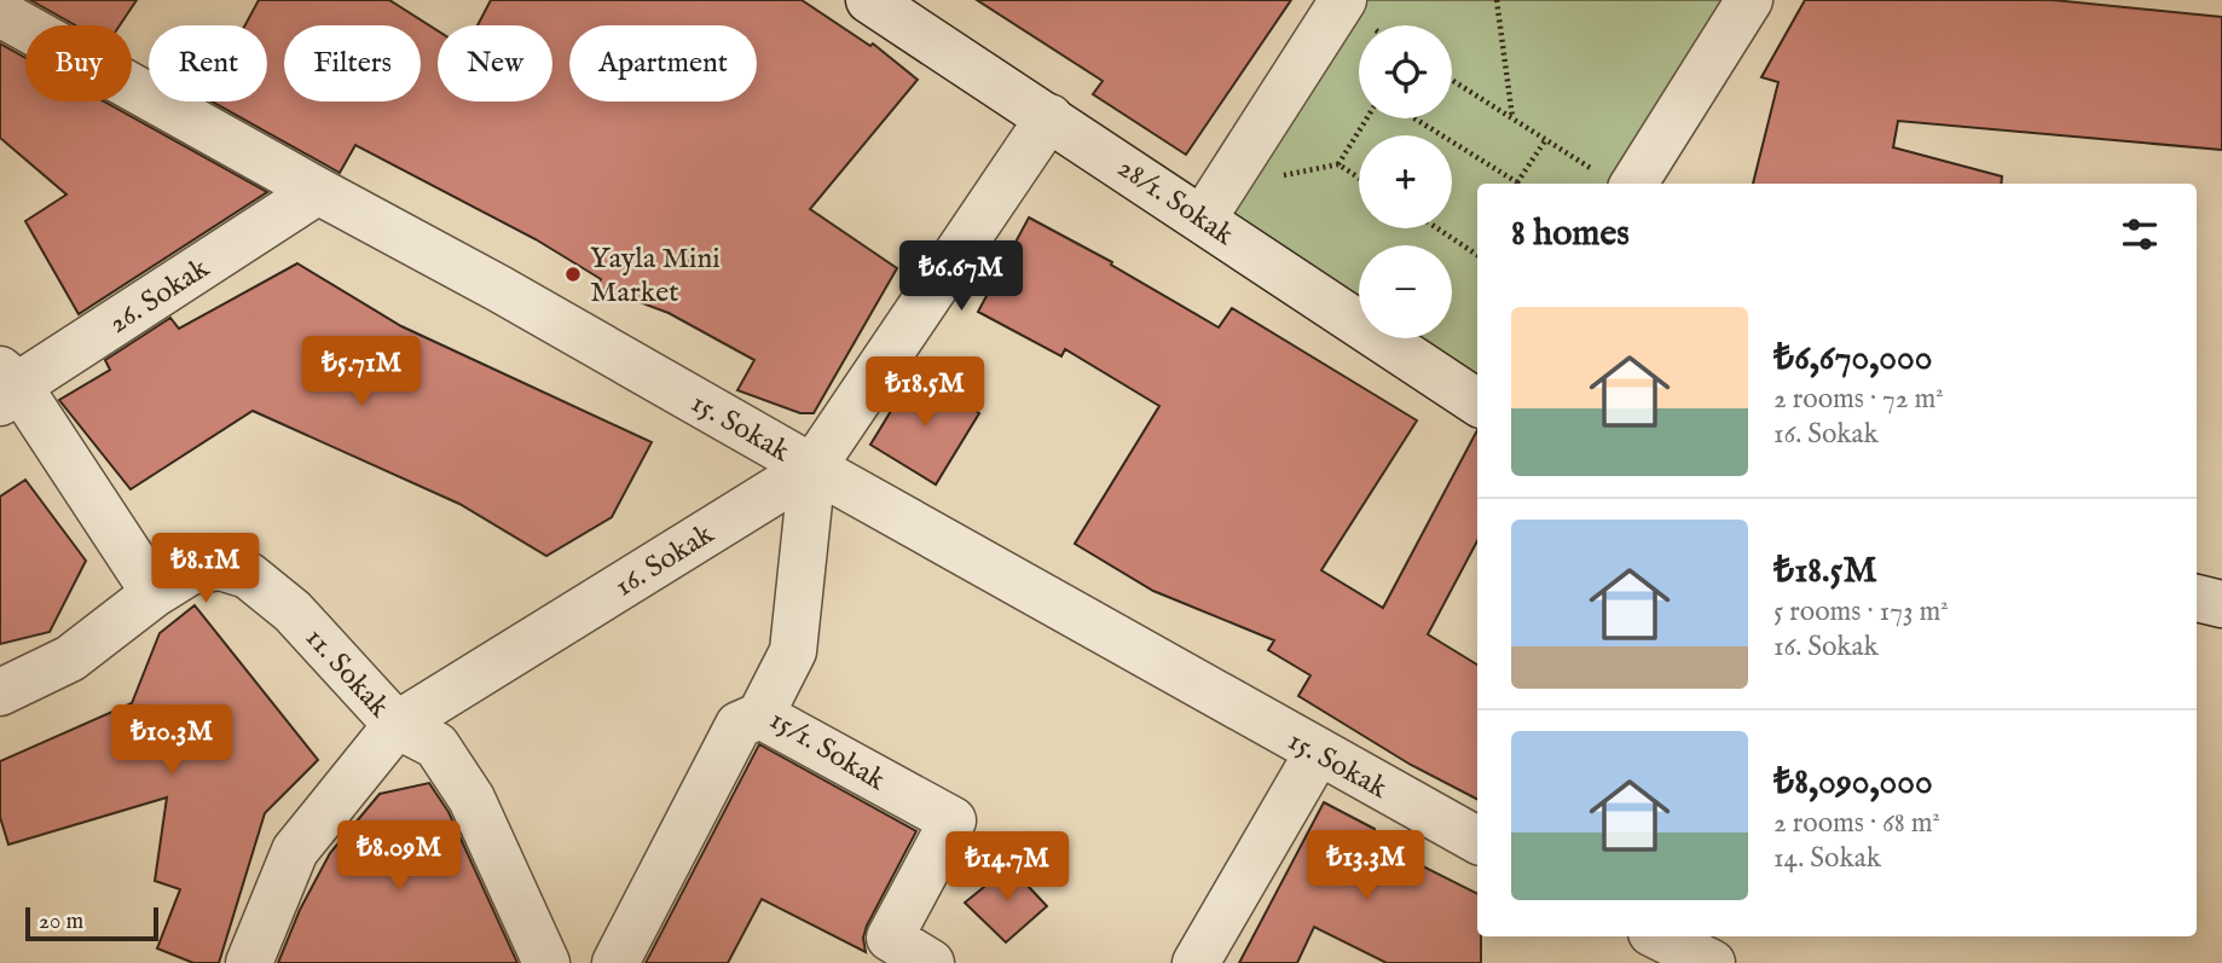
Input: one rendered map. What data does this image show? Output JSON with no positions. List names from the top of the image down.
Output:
{
  "streets": {
    "street": [
      "28/1. Sokak",
      "26. Sokak",
      "15. Sokak",
      "16. Sokak",
      "11. Sokak",
      "15/1. Sokak"
    ]
  },
  "crossings": [
    ["28/1. Sokak", "16. Sokak"],
    ["26. Sokak", "15. Sokak"],
    ["15. Sokak", "16. Sokak"],
    ["15. Sokak", "15/1. Sokak"],
    ["16. Sokak", "11. Sokak"],
    ["16. Sokak", "15/1. Sokak"]
  ],
  "places": ["Yayla Mini Market"],
  "scale_bar": "20 m",
  "page": {
    "map_buttons": ["+", "−"],
    "chip": [
      "Buy",
      "Rent",
      "Filters",
      "New",
      "Apartment"
    ],
    "heading": "8 homes",
    "price": [
      "₺6.67M",
      "₺5.71M",
      "₺18.5M",
      "₺8.1M",
      "₺10.3M",
      "₺8.09M",
      "₺13.3M",
      "₺14.7M"
    ],
    "list": [
      {
        "name": "₺6,670,000",
        "note": "2 rooms · 72 m² · 16. Sokak"
      },
      {
        "name": "₺18.5M",
        "note": "5 rooms · 173 m² · 16. Sokak"
      },
      {
        "name": "₺8,090,000",
        "note": "2 rooms · 68 m² · 14. Sokak"
      }
    ],
    "scale": "20 m"
  }
}
